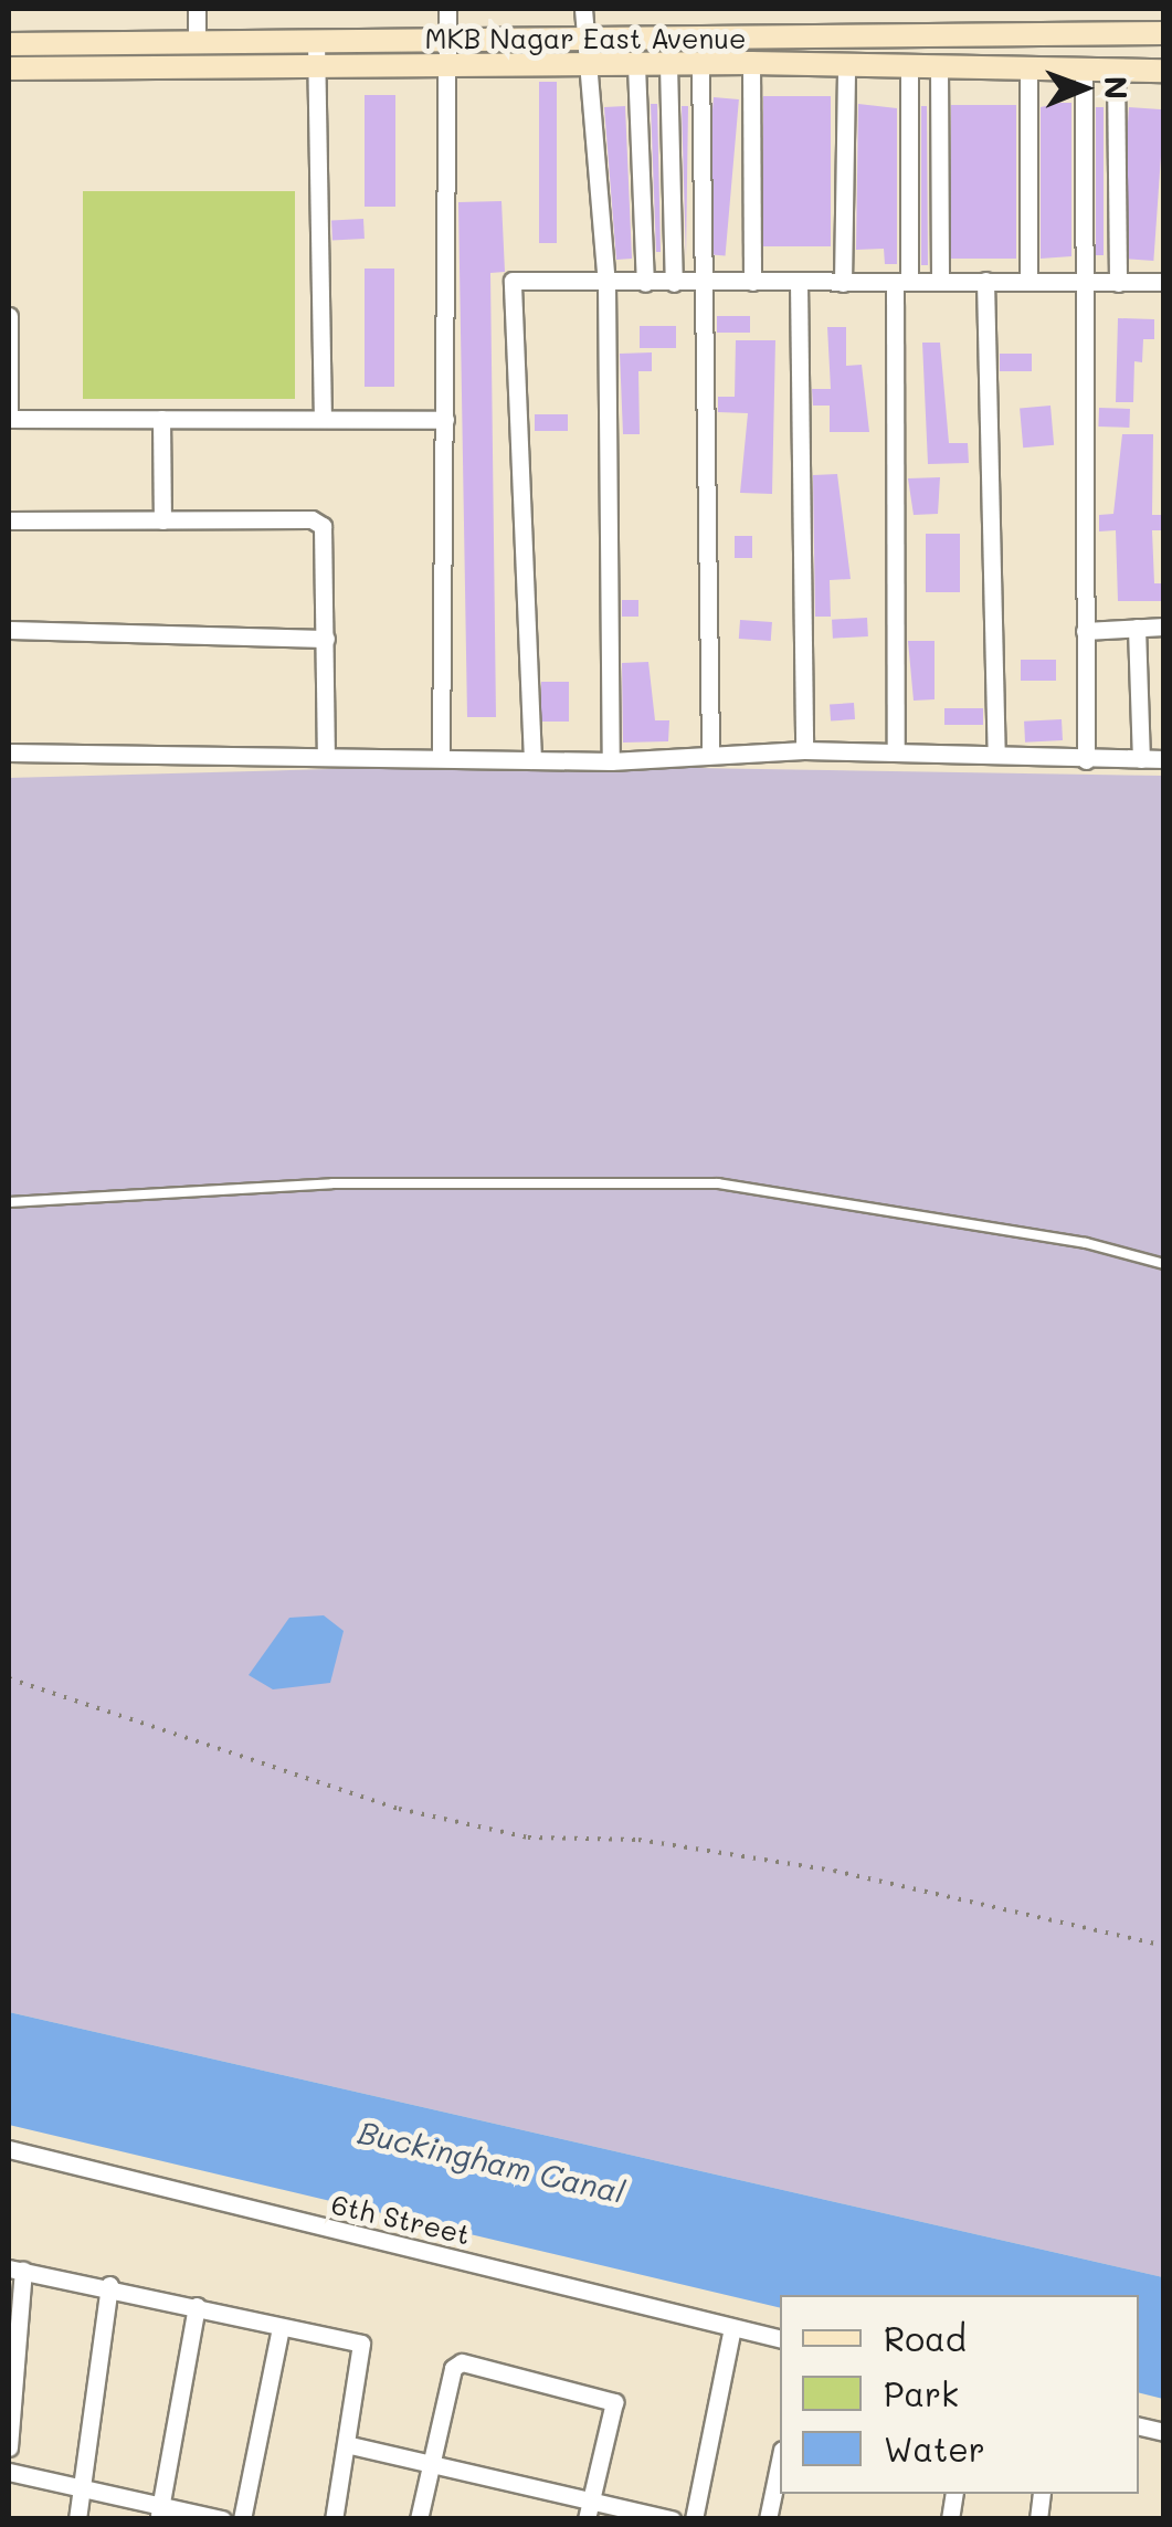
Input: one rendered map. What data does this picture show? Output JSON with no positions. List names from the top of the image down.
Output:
{
  "streets": {
    "main road": ["MKB Nagar East Avenue"],
    "street": ["6th Street"]
  },
  "water": ["Buckingham Canal"],
  "legend": ["Road", "Park", "Water"],
  "north": "right"
}
